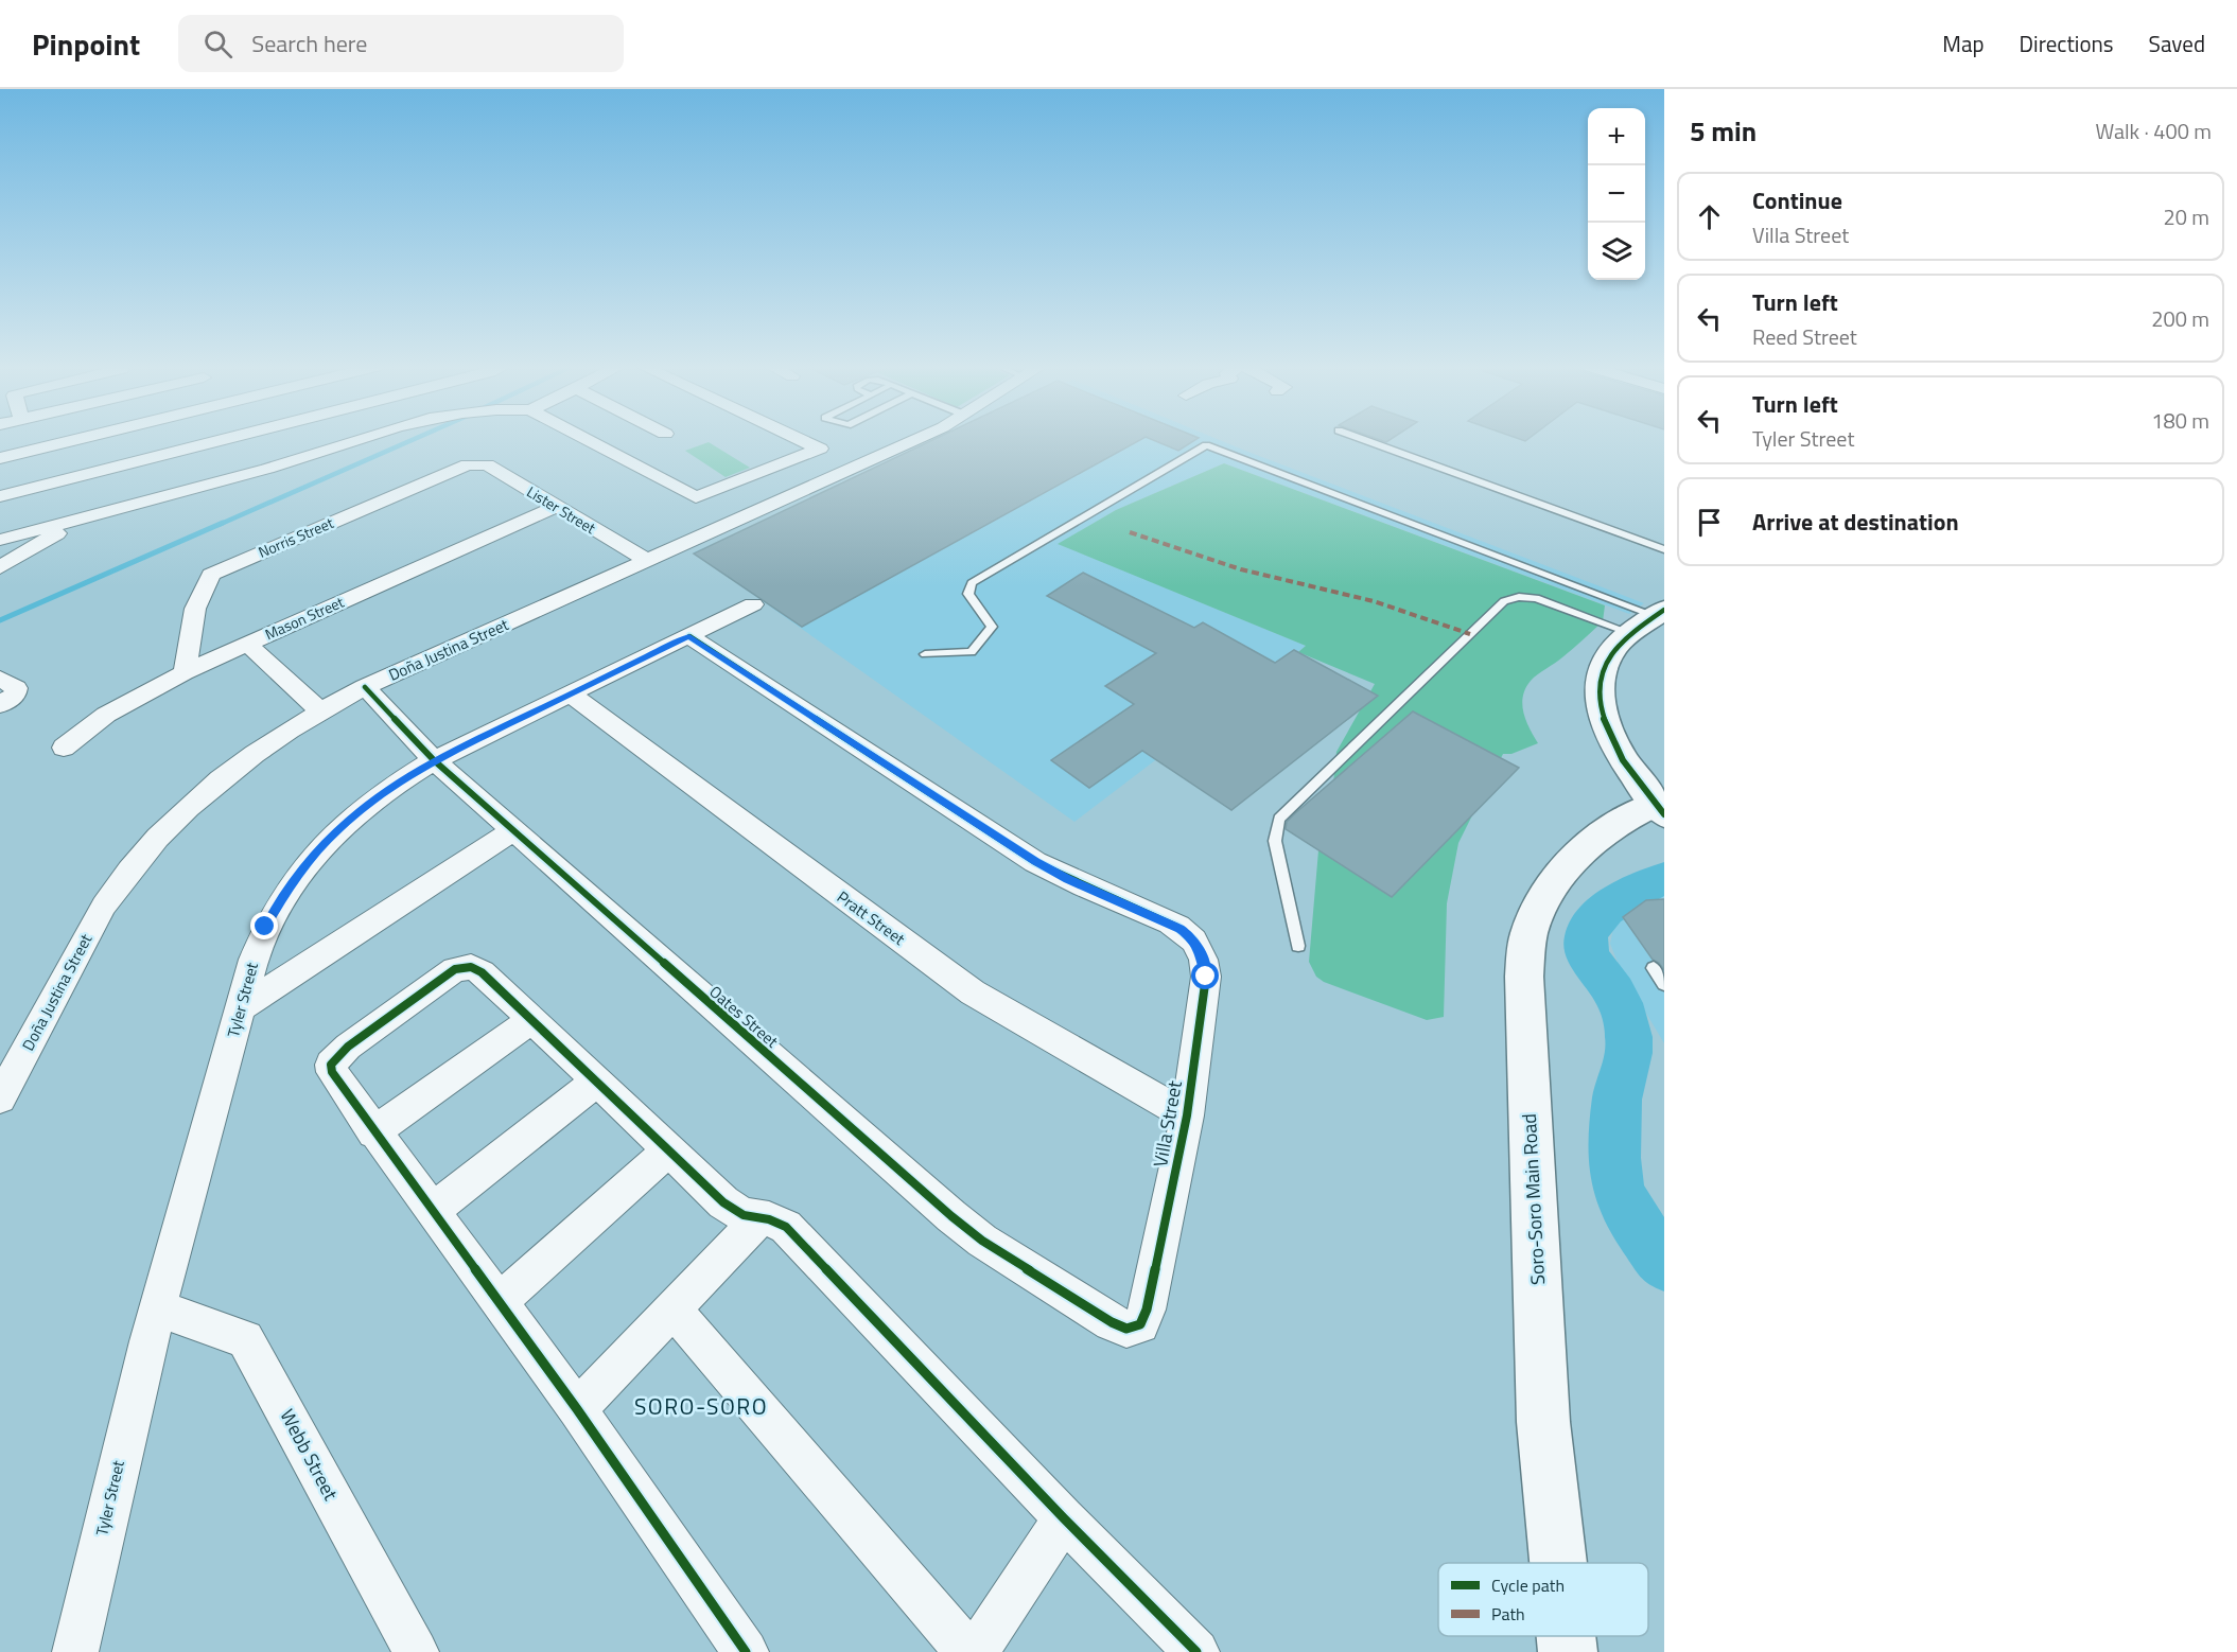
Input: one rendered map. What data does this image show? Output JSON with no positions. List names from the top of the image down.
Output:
{
  "streets": {
    "main road": ["Soro-Soro Main Road"],
    "street": [
      "Lister Street",
      "Norris Street",
      "Mason Street",
      "Doña Justina Street",
      "Pratt Street",
      "Tyler Street",
      "Oates Street",
      "Villa Street",
      "Webb Street"
    ]
  },
  "crossings": [
    ["Lister Street", "Norris Street"],
    ["Lister Street", "Mason Street"],
    ["Lister Street", "Doña Justina Street"],
    ["Norris Street", "Mason Street"],
    ["Doña Justina Street", "Oates Street"],
    ["Pratt Street", "Tyler Street"],
    ["Pratt Street", "Villa Street"],
    ["Tyler Street", "Oates Street"],
    ["Tyler Street", "Villa Street"],
    ["Tyler Street", "Webb Street"],
    ["Oates Street", "Villa Street"]
  ],
  "districts": ["SORO-SORO"],
  "legend": ["Cycle path", "Path"],
  "page": {
    "header": "Pinpoint",
    "search": "Search here",
    "nav": ["Map", "Directions", "Saved"],
    "heading": ["5 min", "Walk · 400 m"],
    "map_buttons": ["+", "−"],
    "list": [
      ["Continue", "Villa Street", "20 m"],
      ["Turn left", "Reed Street", "200 m"],
      ["Turn left", "Tyler Street", "180 m"],
      "Arrive at destination"
    ]
  }
}
